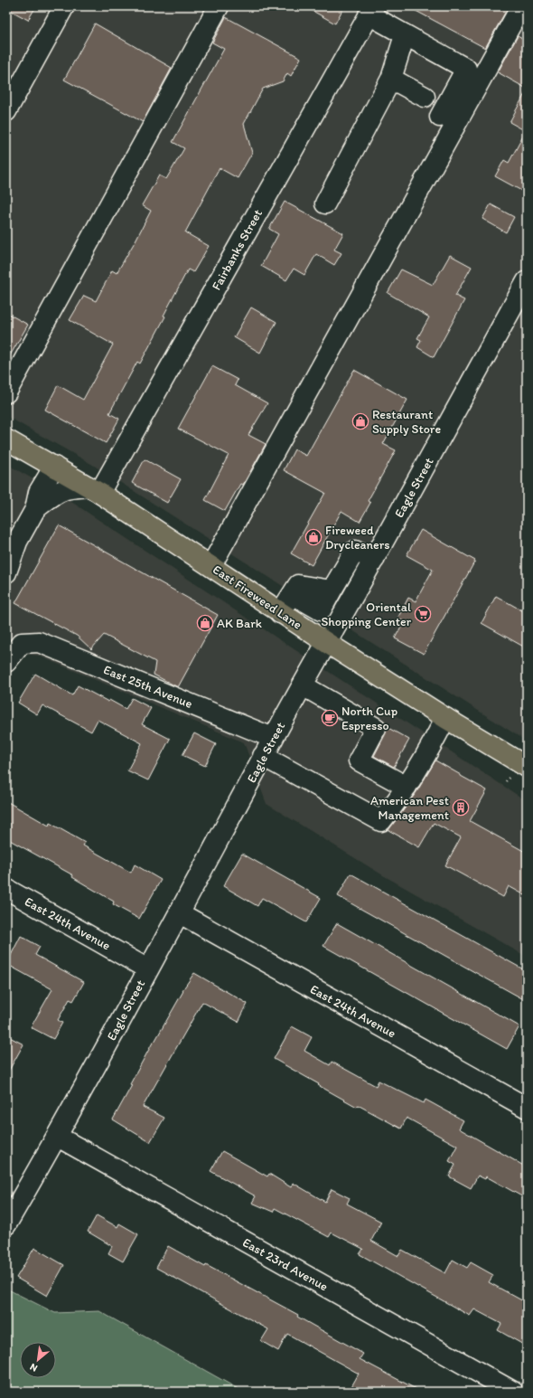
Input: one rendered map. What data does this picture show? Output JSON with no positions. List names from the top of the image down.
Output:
{
  "streets": {
    "main road": ["East Fireweed Lane"],
    "street": [
      "Fairbanks Street",
      "Eagle Street",
      "East 25th Avenue",
      "East 24th Avenue",
      "East 23rd Avenue"
    ]
  },
  "crossings": [
    ["Fairbanks Street", "East Fireweed Lane"],
    ["Eagle Street", "East Fireweed Lane"],
    ["Eagle Street", "East 25th Avenue"],
    ["Eagle Street", "East 24th Avenue"],
    ["Eagle Street", "East 23rd Avenue"]
  ],
  "places": {
    "shop": ["Restaurant Supply Store", "Fireweed Drycleaners", "AK Bark"],
    "supermarket": ["Oriental Shopping Center"],
    "cafe": ["North Cup Espresso"],
    "building": ["American Pest Management"]
  },
  "north": "bottom left"
}
